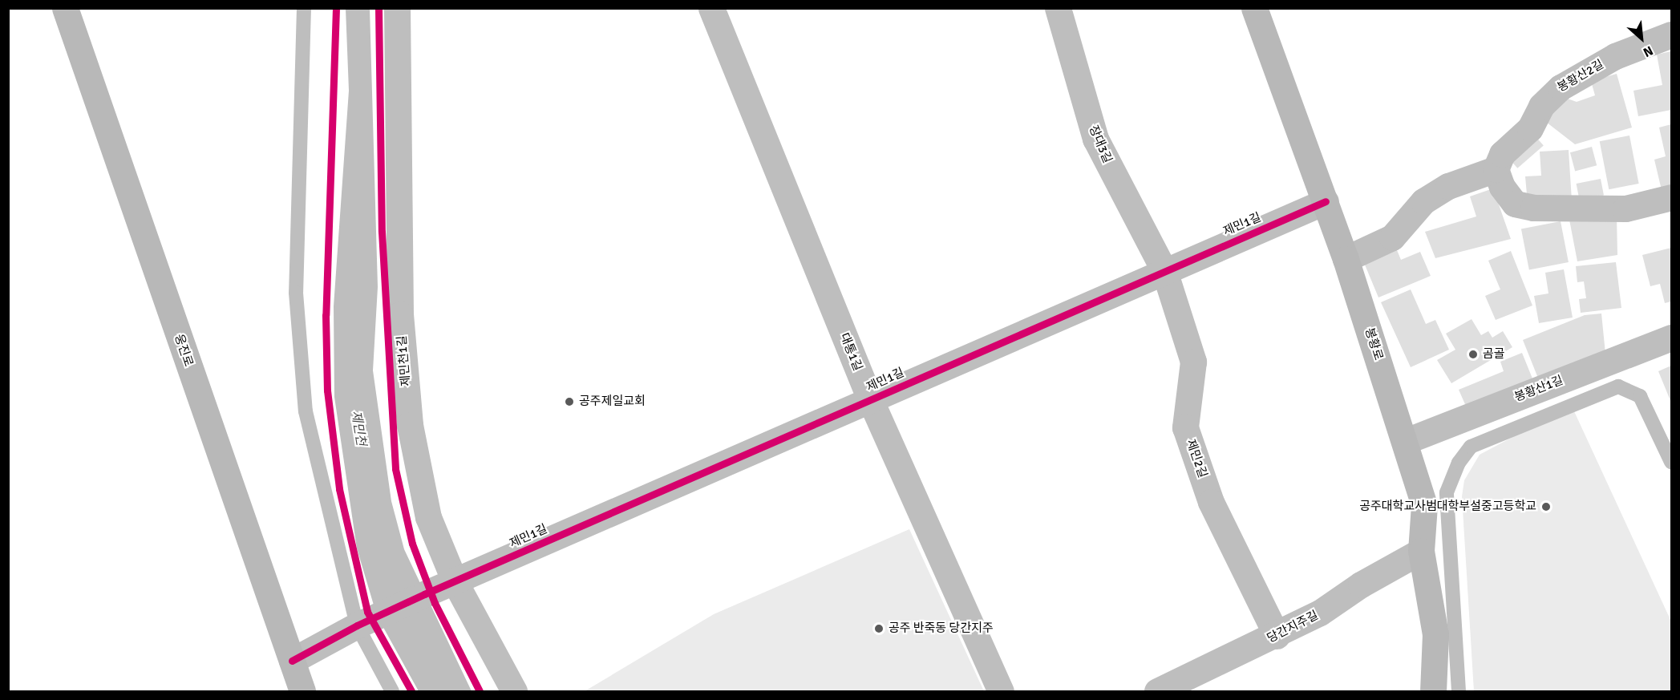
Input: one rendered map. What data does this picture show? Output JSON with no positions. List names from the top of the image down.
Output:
{
  "streets": {
    "main road": ["봉황로", "웅진로"],
    "street": [
      "봉황산2길",
      "장대3길",
      "제민1길",
      "대통1길",
      "제민천1길",
      "봉황산1길",
      "제민2길",
      "당간지주길"
    ]
  },
  "crossings": [
    ["장대3길", "제민1길"],
    ["장대3길", "제민2길"],
    ["제민1길", "봉황로"],
    ["제민1길", "대통1길"],
    ["제민1길", "제민천1길"],
    ["제민1길", "제민2길"],
    ["봉황로", "봉황산1길"],
    ["봉황로", "당간지주길"],
    ["제민2길", "당간지주길"]
  ],
  "water": ["제민천"],
  "places": [
    "곰골",
    "공주제일교회",
    "공주대학교사범대학부설중고등학교",
    "공주 반죽동 당간지주"
  ],
  "north": "bottom right"
}
